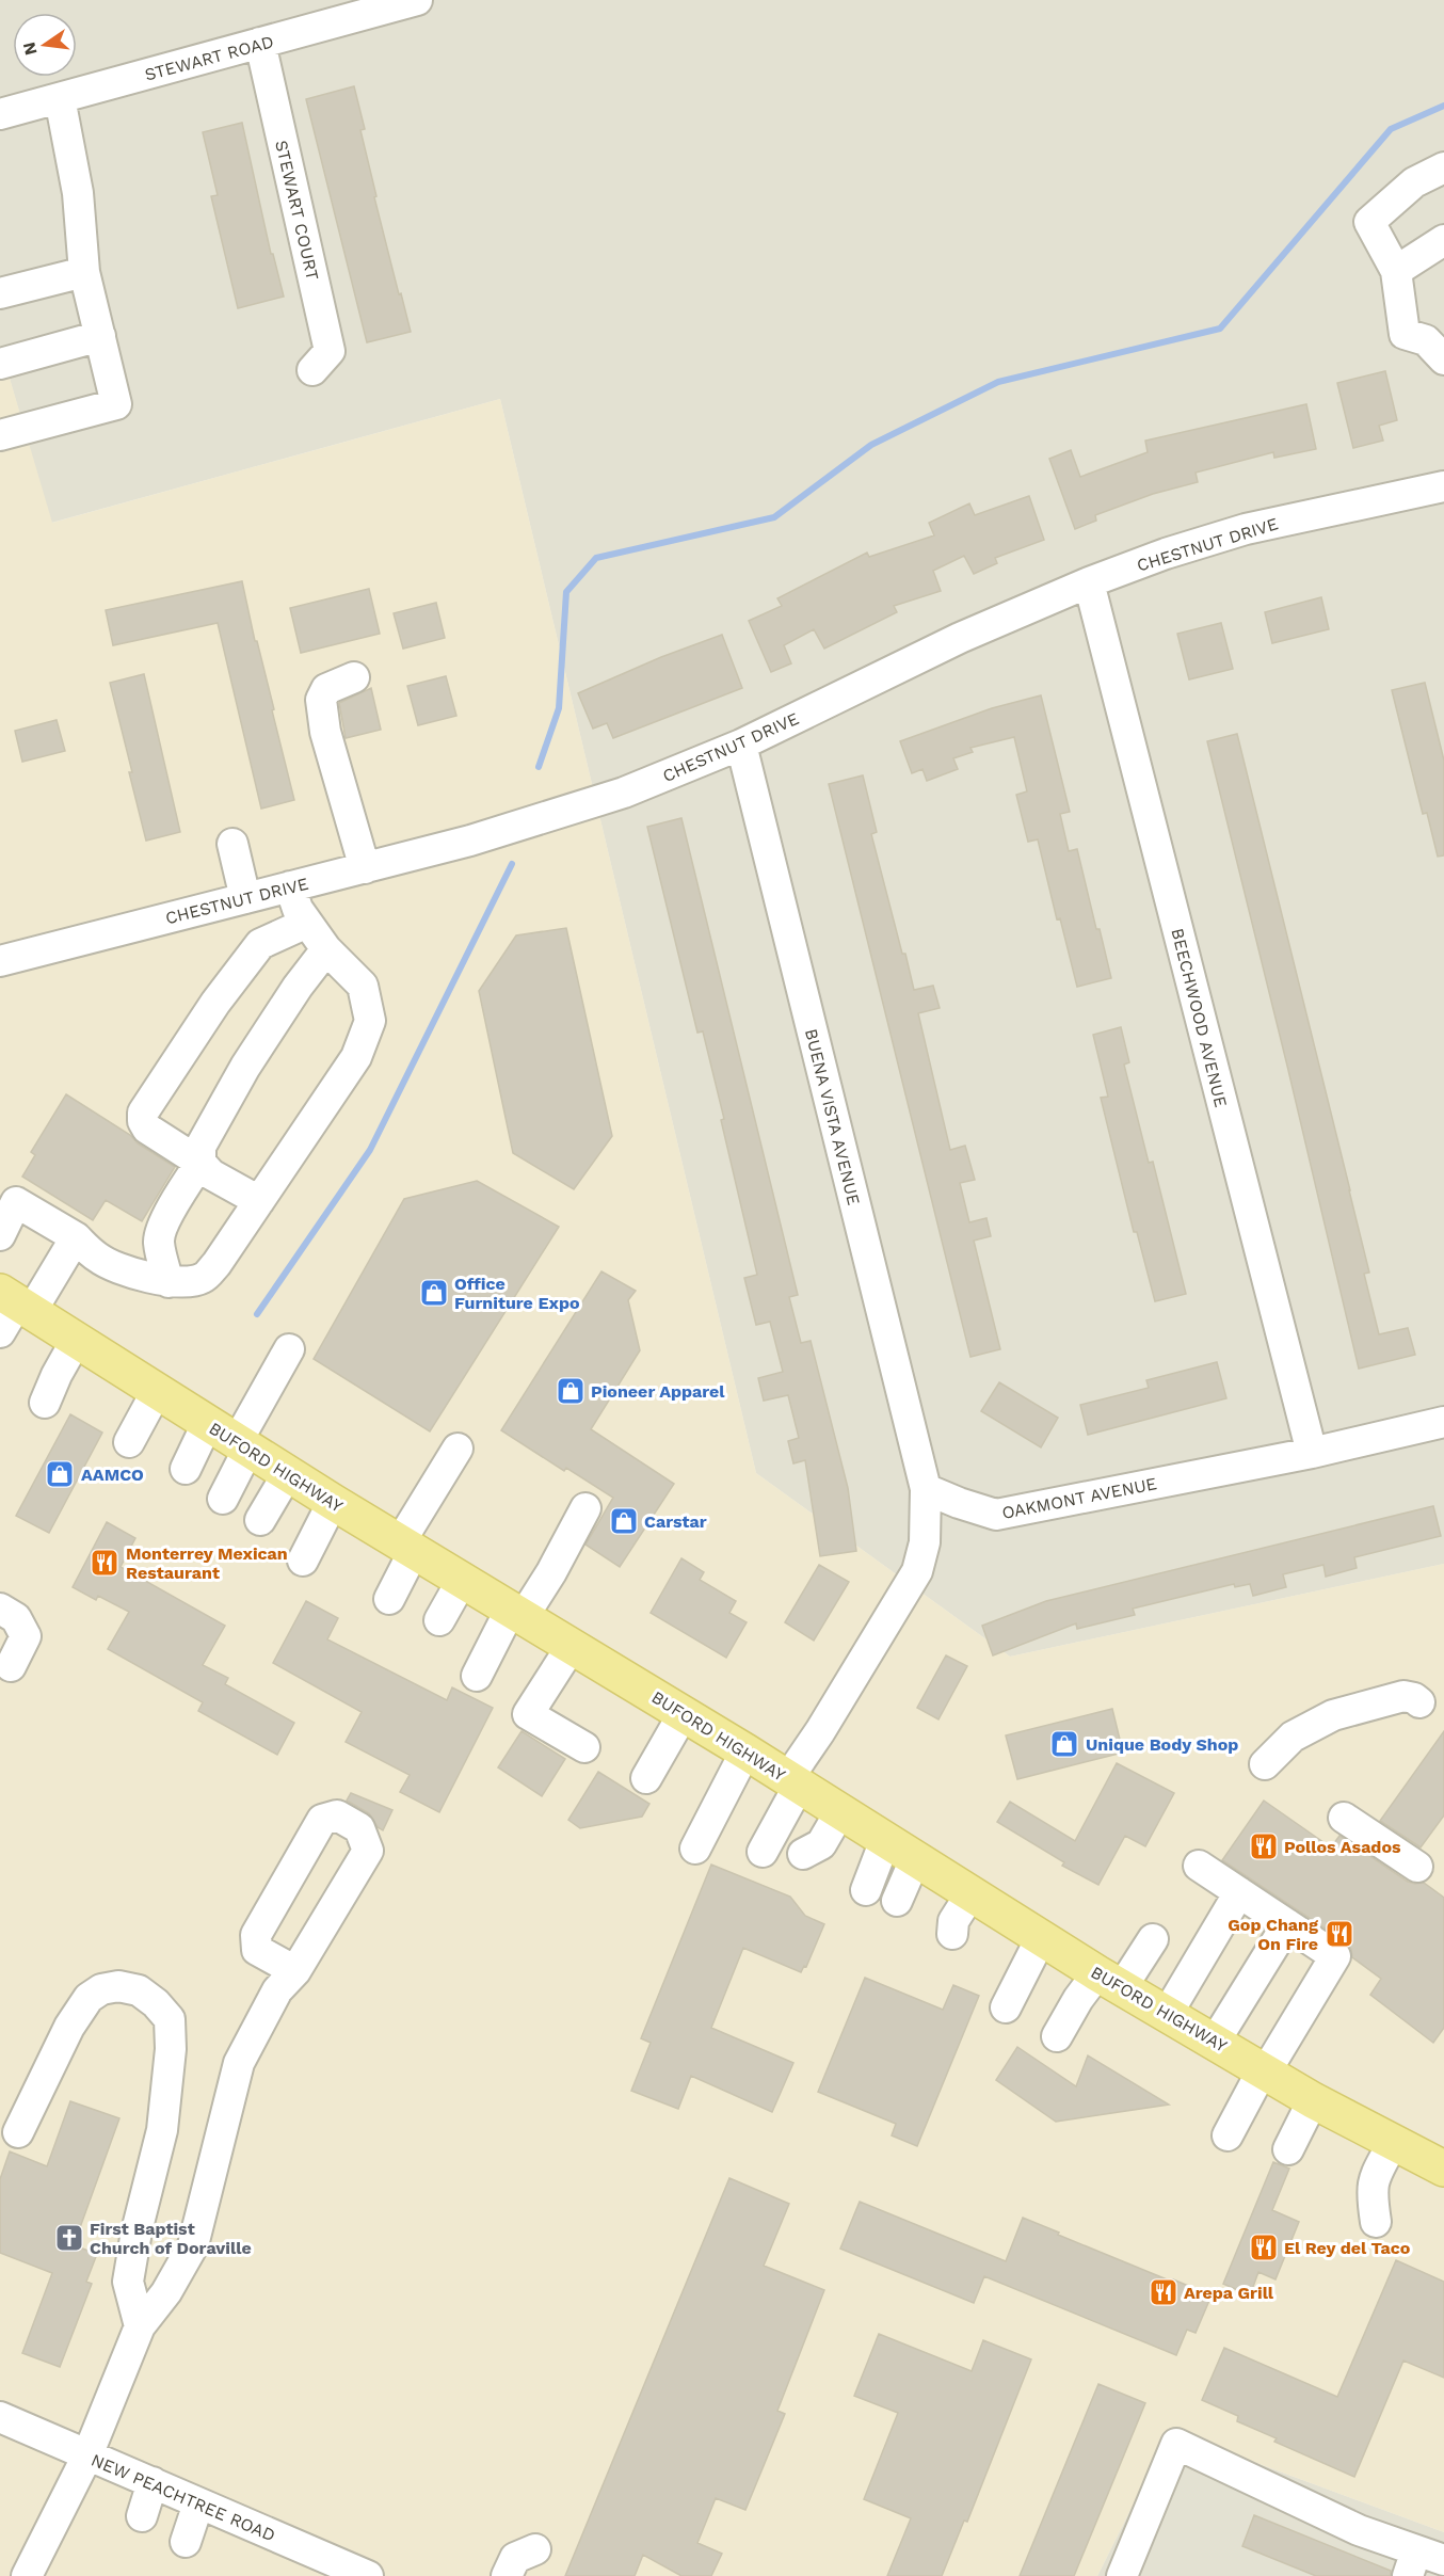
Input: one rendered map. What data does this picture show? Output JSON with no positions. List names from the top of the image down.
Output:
{
  "streets": {
    "main road": ["BUFORD HIGHWAY"],
    "street": [
      "STEWART ROAD",
      "STEWART COURT",
      "CHESTNUT DRIVE",
      "BEECHWOOD AVENUE",
      "BUENA VISTA AVENUE",
      "OAKMONT AVENUE",
      "NEW PEACHTREE ROAD"
    ]
  },
  "crossings": [
    ["STEWART ROAD", "STEWART COURT"],
    ["CHESTNUT DRIVE", "BEECHWOOD AVENUE"],
    ["CHESTNUT DRIVE", "BUENA VISTA AVENUE"],
    ["BEECHWOOD AVENUE", "OAKMONT AVENUE"],
    ["BUENA VISTA AVENUE", "OAKMONT AVENUE"]
  ],
  "places": {
    "shop": [
      "Office Furniture Expo",
      "Pioneer Apparel",
      "AAMCO",
      "Carstar",
      "Unique Body Shop"
    ],
    "restaurant": [
      "Monterrey Mexican Restaurant",
      "Pollos Asados",
      "Gop Chang On Fire",
      "El Rey del Taco",
      "Arepa Grill"
    ],
    "church": ["First Baptist Church of Doraville"]
  },
  "north": "left"
}
